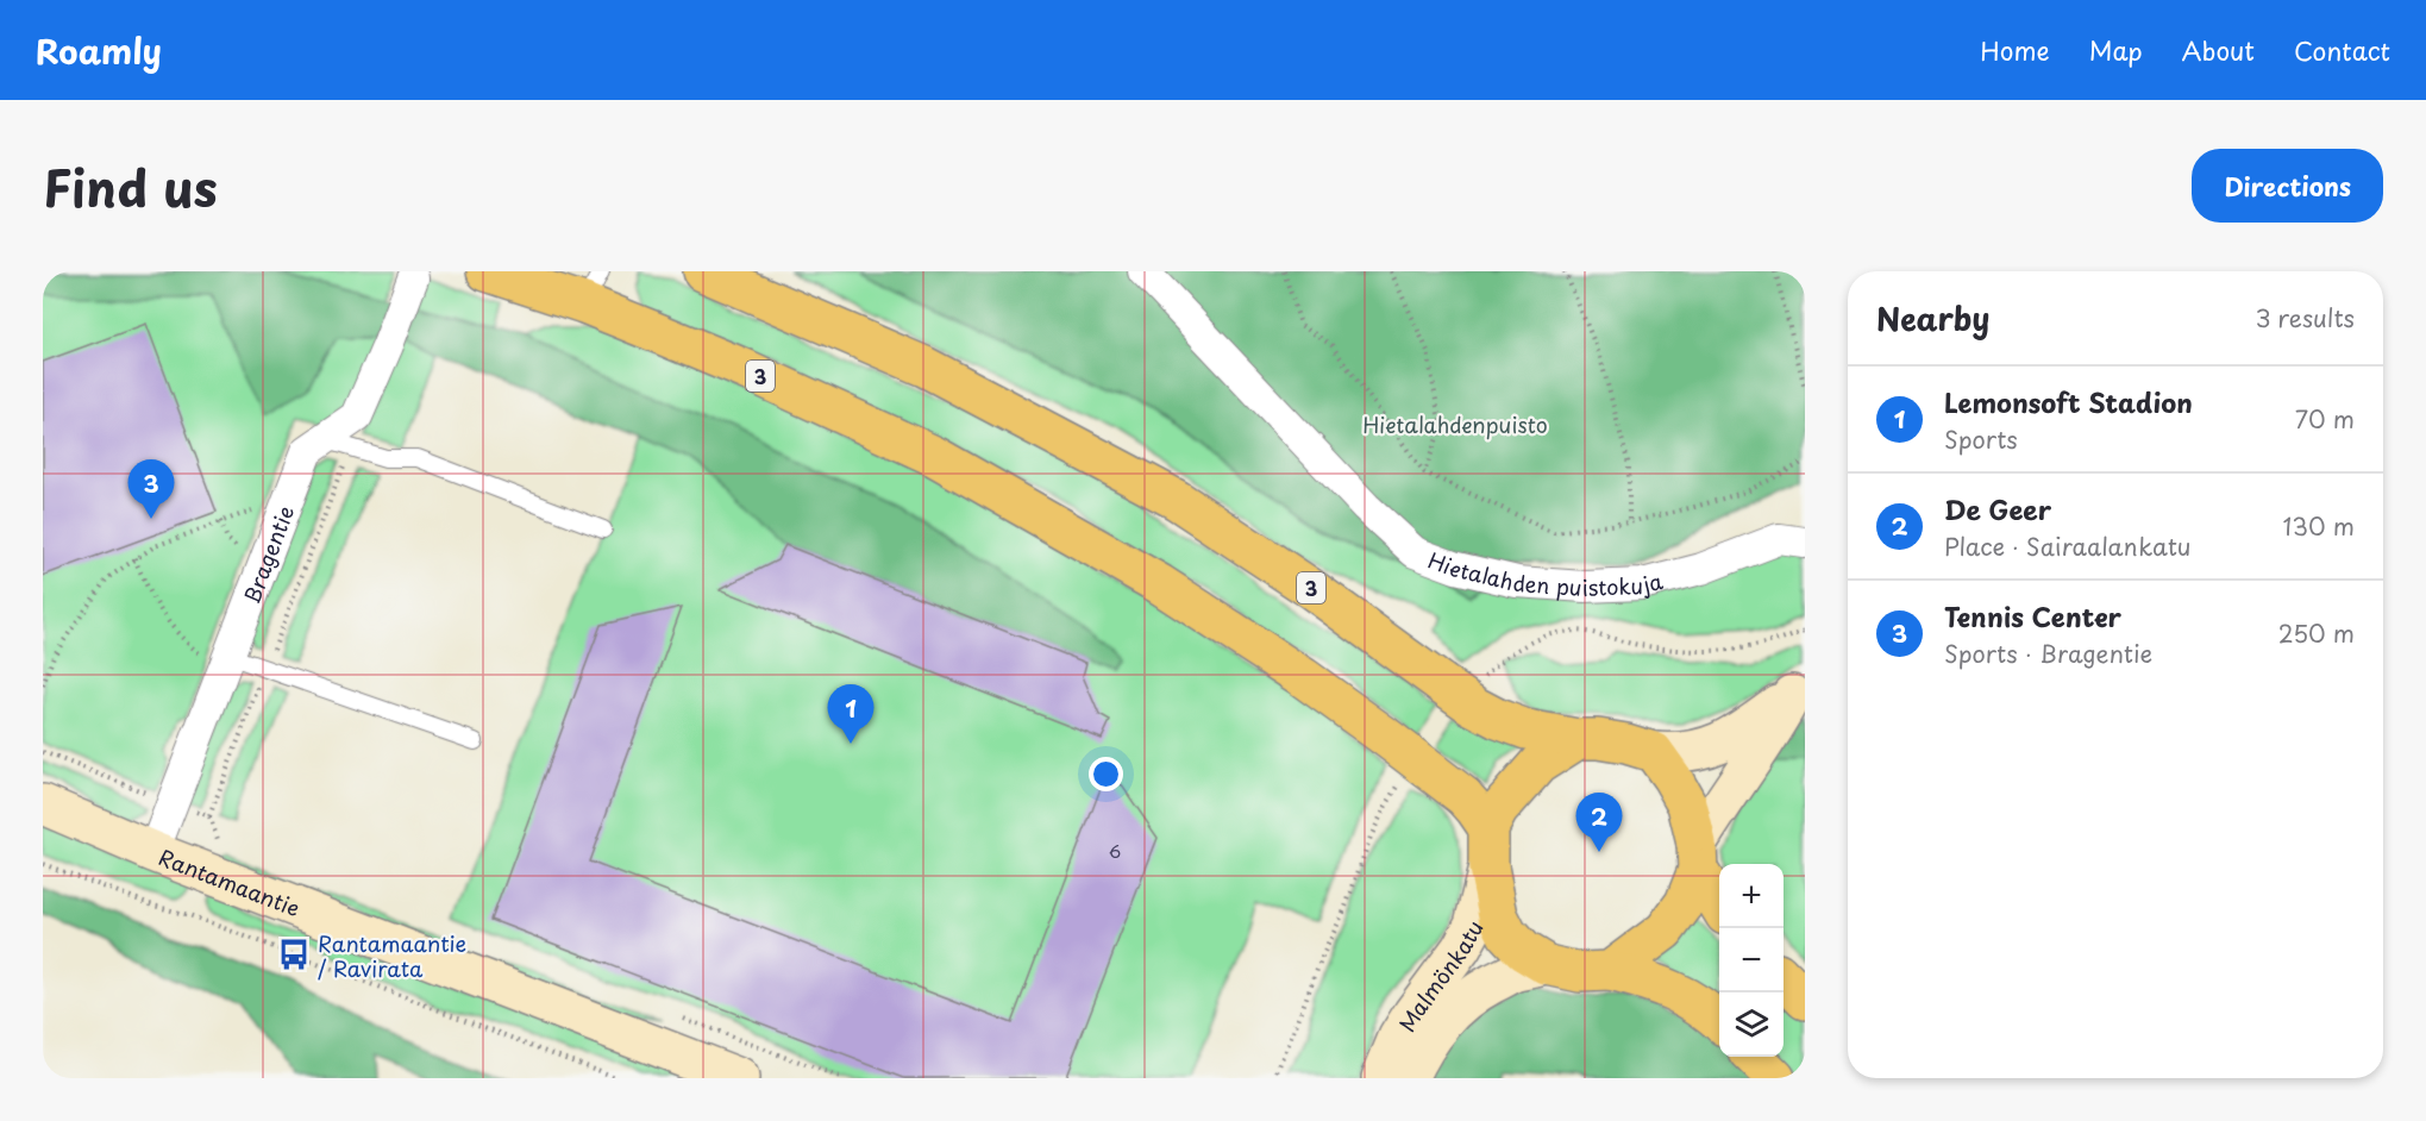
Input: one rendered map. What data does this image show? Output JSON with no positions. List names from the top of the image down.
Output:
{
  "streets": {
    "main road": ["3", "Rantamaantie", "Malmönkatu"],
    "street": ["Bragentie", "Hietalahden puistokuja"]
  },
  "crossings": [
    ["3", "Malmönkatu"],
    ["Bragentie", "Rantamaantie"]
  ],
  "parks": ["Hietalahdenpuisto"],
  "places": {
    "bus stop": ["Rantamaantie / Ravirata"]
  },
  "house_numbers": ["6"],
  "page": {
    "header": "Roamly",
    "nav": [
      "Home",
      "Map",
      "About",
      "Contact"
    ],
    "title": "Find us",
    "buttons": "Directions",
    "heading": ["Nearby", "3 results"],
    "list": [
      {
        "mark": "1",
        "name": "Lemonsoft Stadion",
        "note": "Sports",
        "value": "70 m"
      },
      {
        "mark": "2",
        "name": "De Geer",
        "note": "Place · Sairaalankatu",
        "value": "130 m"
      },
      {
        "mark": "3",
        "name": "Tennis Center",
        "note": "Sports · Bragentie",
        "value": "250 m"
      }
    ],
    "pins": ["3", "1", "2"],
    "map_buttons": ["+", "−"]
  }
}
